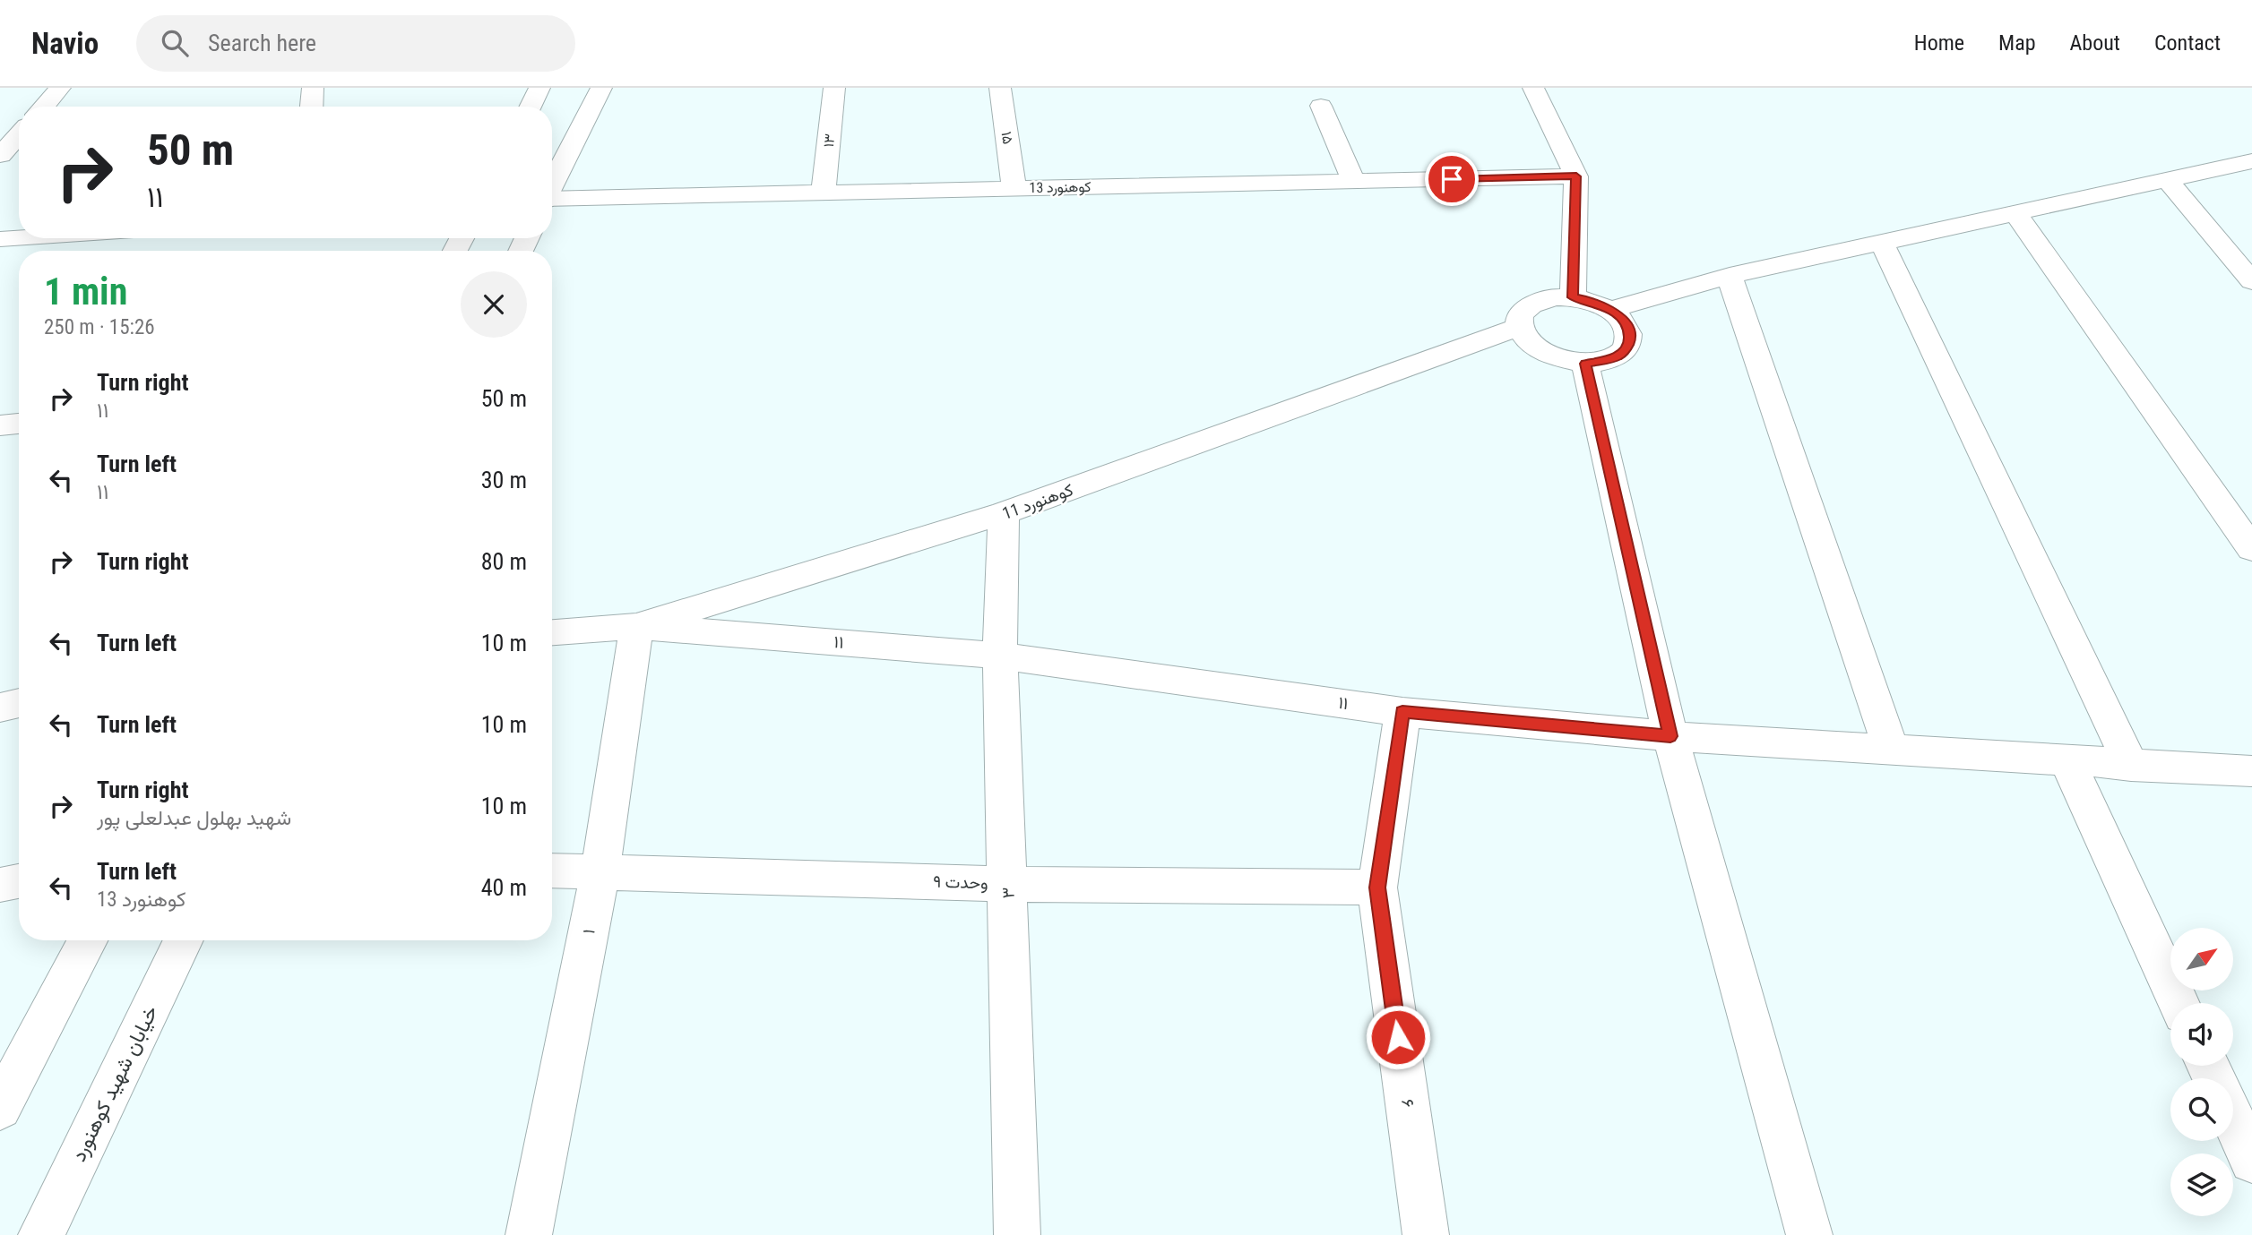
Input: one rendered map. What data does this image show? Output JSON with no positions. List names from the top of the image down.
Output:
{
  "streets": {
    "street": [
      "۱۵",
      "۱۳",
      "کوهنورد 13",
      "کوهنورد 11",
      "۱۱",
      "۹ وحدت",
      "۳",
      "۱",
      "خیابان شهید کوهنورد",
      "۶"
    ]
  },
  "crossings": [
    ["۱۵", "کوهنورد 13"],
    ["۱۳", "کوهنورد 13"],
    ["کوهنورد 11", "۱۱"],
    ["کوهنورد 11", "۳"],
    ["کوهنورد 11", "۱"],
    ["۱۱", "۳"],
    ["۱۱", "۱"],
    ["۱۱", "۶"],
    ["۹ وحدت", "۳"],
    ["۹ وحدت", "۱"],
    ["۹ وحدت", "۶"]
  ],
  "north": "top right",
  "page": {
    "header": "Navio",
    "search": "Search here",
    "nav": [
      "Home",
      "Map",
      "About",
      "Contact"
    ],
    "turn": ["50 m", "۱۱"],
    "heading": ["1 min", "250 m · 15:26"],
    "list": [
      {
        "name": "Turn right",
        "note": "۱۱",
        "value": "50 m"
      },
      {
        "name": "Turn left",
        "note": "۱۱",
        "value": "30 m"
      },
      {
        "name": "Turn right",
        "value": "80 m"
      },
      {
        "name": "Turn left",
        "value": "10 m"
      },
      {
        "name": "Turn left",
        "value": "10 m"
      },
      {
        "name": "Turn right",
        "note": "شهید بهلول عبدلعلی پور",
        "value": "10 m"
      },
      {
        "name": "Turn left",
        "note": "کوهنورد 13",
        "value": "40 m"
      }
    ]
  }
}
